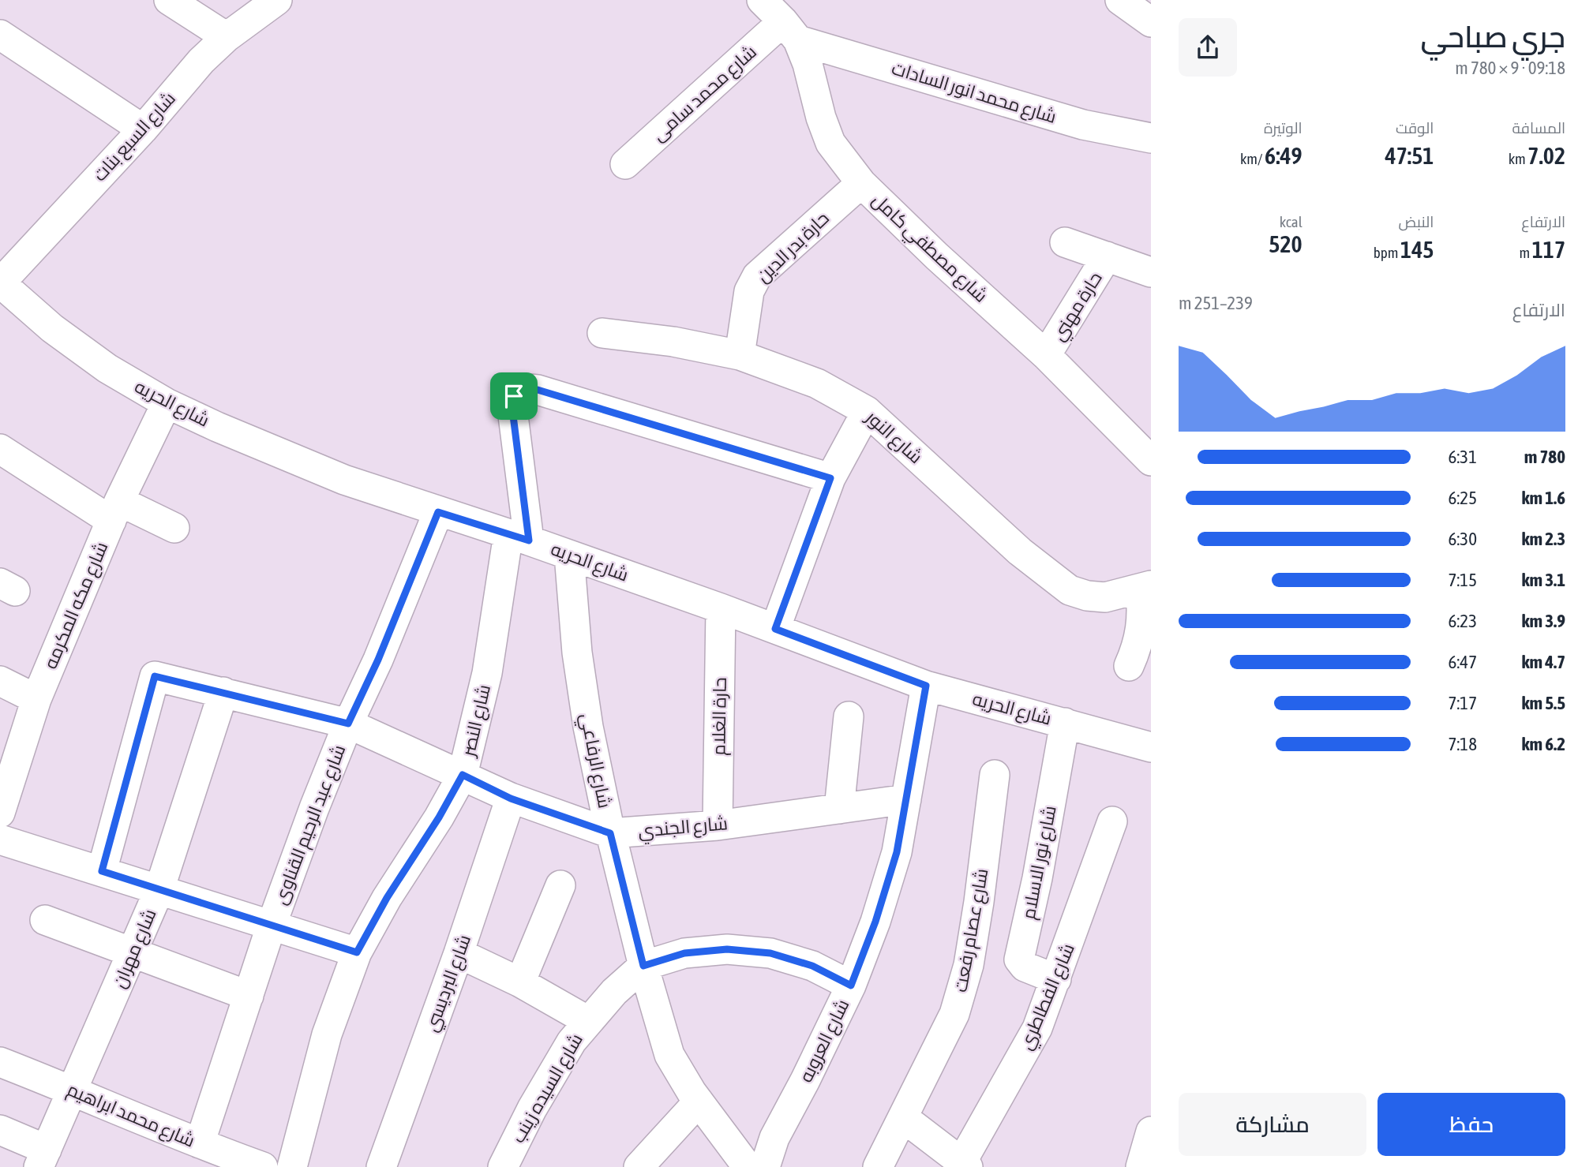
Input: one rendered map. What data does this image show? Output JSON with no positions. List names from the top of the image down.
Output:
{
  "streets": {
    "street": [
      "شارع محمد انور السادات",
      "شارع محمد سامى",
      "شارع السبع بنات",
      "حارة بدر الدين",
      "شارع مصطفي كامل",
      "حارة مهني",
      "شارع الحريه",
      "شارع النور",
      "شارع مكه المكرمه",
      "حارة الغلام",
      "شارع النصر",
      "شارع الرفاعي",
      "شارع عبد الرحيم القناوى",
      "شارع الجندي",
      "شارع نور الاسلام",
      "شارع عصام رفعت",
      "شارع مهران",
      "شارع البرديسي",
      "شارع الفطاطري",
      "شارع العروبه",
      "شارع السيده زينب",
      "شارع محمد ابراهيم"
    ]
  },
  "crossings": [
    ["شارع محمد انور السادات", "شارع محمد سامى"],
    ["شارع محمد انور السادات", "شارع مصطفي كامل"],
    ["شارع محمد سامى", "شارع مصطفي كامل"],
    ["شارع السبع بنات", "شارع الحريه"],
    ["حارة بدر الدين", "شارع مصطفي كامل"],
    ["حارة بدر الدين", "شارع النور"],
    ["شارع مصطفي كامل", "حارة مهني"],
    ["شارع الحريه", "شارع مكه المكرمه"],
    ["شارع الحريه", "حارة الغلام"],
    ["شارع الحريه", "شارع النصر"],
    ["شارع الحريه", "شارع الرفاعي"],
    ["شارع الحريه", "شارع عبد الرحيم القناوى"],
    ["شارع الحريه", "شارع نور الاسلام"],
    ["شارع الحريه", "شارع العروبه"],
    ["حارة الغلام", "شارع الجندي"],
    ["شارع النصر", "شارع الجندي"],
    ["شارع الرفاعي", "شارع الجندي"],
    ["شارع الرفاعي", "شارع السيده زينب"],
    ["شارع عبد الرحيم القناوى", "شارع الجندي"],
    ["شارع عبد الرحيم القناوى", "شارع محمد ابراهيم"],
    ["شارع الجندي", "شارع مهران"],
    ["شارع الجندي", "شارع البرديسي"],
    ["شارع الجندي", "شارع العروبه"],
    ["شارع نور الاسلام", "شارع الفطاطري"],
    ["شارع مهران", "شارع محمد ابراهيم"]
  ],
  "page": {
    "heading": ["جري صباحي", "09:18 · 9 × 780 m"],
    "stats": [
      ["المسافة", "7.02 km"],
      ["الوقت", "47:51"],
      ["الوتيرة", "6:49 /km"],
      ["الارتفاع", "117 m"],
      ["النبض", "145 bpm"],
      ["kcal", "520"]
    ],
    "chart": ["الارتفاع", "239–251 m"],
    "list": [
      {
        "name": "780 m",
        "note": "6:31"
      },
      {
        "name": "1.6 km",
        "note": "6:25"
      },
      {
        "name": "2.3 km",
        "note": "6:30"
      },
      {
        "name": "3.1 km",
        "note": "7:15"
      },
      {
        "name": "3.9 km",
        "note": "6:23"
      },
      {
        "name": "4.7 km",
        "note": "6:47"
      },
      {
        "name": "5.5 km",
        "note": "7:17"
      },
      {
        "name": "6.2 km",
        "note": "7:18"
      }
    ],
    "buttons": ["حفظ", "مشاركة"]
  }
}
